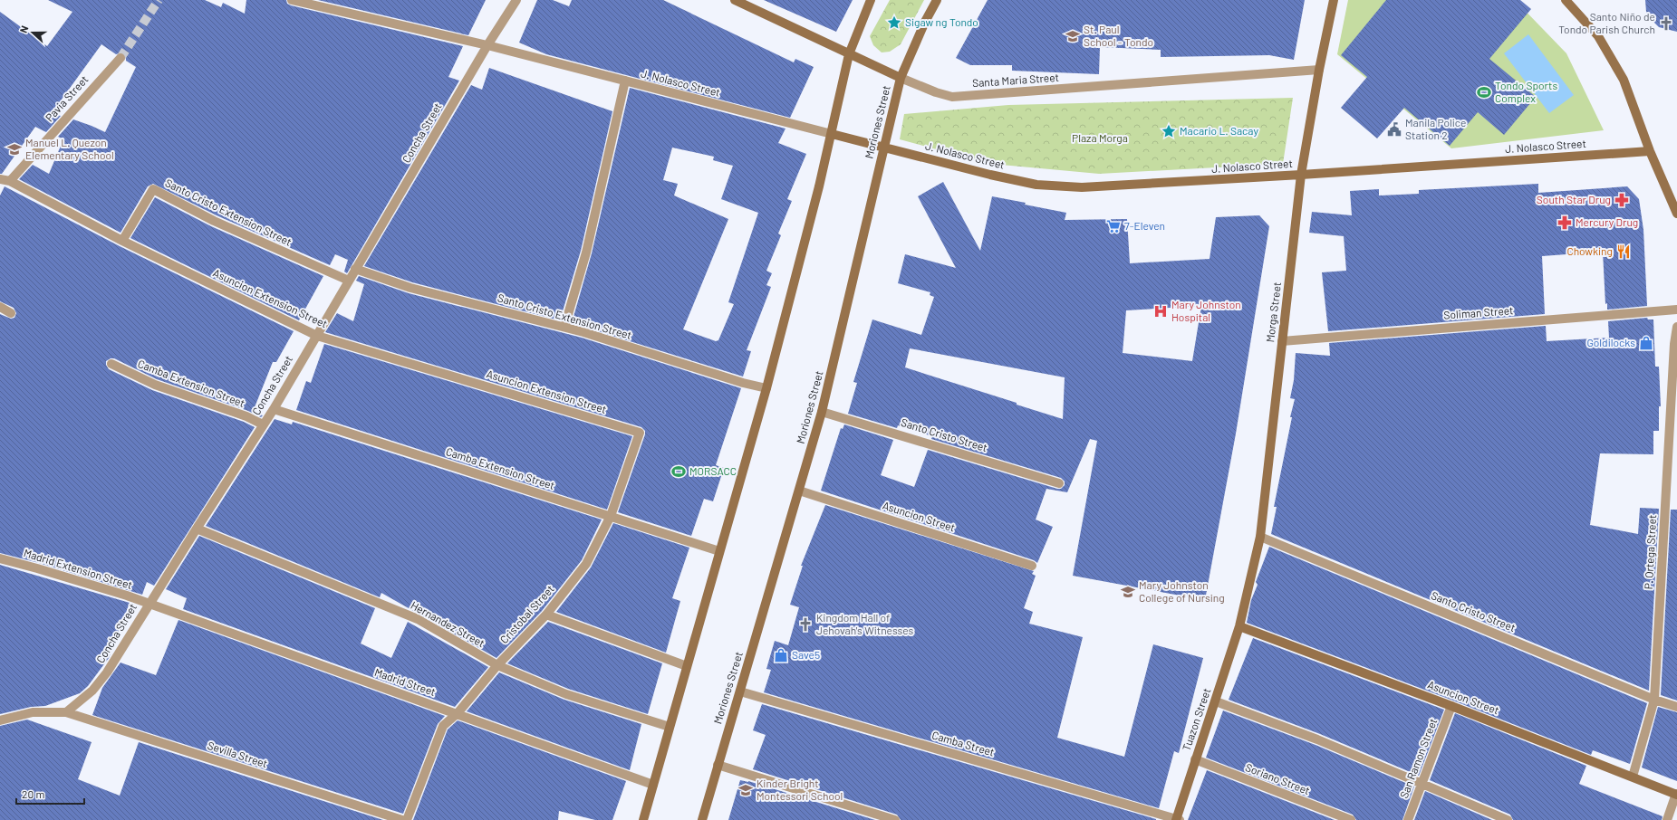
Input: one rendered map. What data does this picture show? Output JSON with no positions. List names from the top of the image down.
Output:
{
  "streets": {
    "street": [
      "Santa Maria Street",
      "J. Nolasco Street",
      "Pavia Street",
      "Moriones Street",
      "Concha Street",
      "Santo Cristo Extension Street",
      "Asuncion Extension Street",
      "Morga Street",
      "Soliman Street",
      "Camba Extension Street",
      "Santo Cristo Street",
      "Asuncion Street",
      "P. Ortega Street",
      "Madrid Extension Street",
      "Cristobal Street",
      "Hernandez Street",
      "Madrid Street",
      "Tuazon Street",
      "Camba Street",
      "Sevilla Street",
      "San Ramon Street",
      "Soriano Street"
    ]
  },
  "crossings": [
    ["Santa Maria Street", "Moriones Street"],
    ["Santa Maria Street", "Morga Street"],
    ["J. Nolasco Street", "Moriones Street"],
    ["J. Nolasco Street", "Concha Street"],
    ["J. Nolasco Street", "Morga Street"],
    ["Pavia Street", "Asuncion Extension Street"],
    ["Moriones Street", "Santo Cristo Street"],
    ["Moriones Street", "Asuncion Street"],
    ["Moriones Street", "Camba Street"],
    ["Concha Street", "Santo Cristo Extension Street"],
    ["Concha Street", "Asuncion Extension Street"],
    ["Concha Street", "Camba Extension Street"],
    ["Concha Street", "Madrid Extension Street"],
    ["Concha Street", "Hernandez Street"],
    ["Concha Street", "Madrid Street"],
    ["Concha Street", "Sevilla Street"],
    ["Santo Cristo Extension Street", "Asuncion Extension Street"],
    ["Asuncion Extension Street", "Cristobal Street"],
    ["Morga Street", "Soliman Street"],
    ["Morga Street", "Santo Cristo Street"],
    ["Morga Street", "Asuncion Street"],
    ["Morga Street", "Tuazon Street"],
    ["Camba Extension Street", "Cristobal Street"],
    ["Santo Cristo Street", "P. Ortega Street"],
    ["Asuncion Street", "P. Ortega Street"],
    ["Asuncion Street", "Tuazon Street"],
    ["Asuncion Street", "San Ramon Street"],
    ["Madrid Extension Street", "Madrid Street"],
    ["Cristobal Street", "Hernandez Street"],
    ["Cristobal Street", "Madrid Street"],
    ["Tuazon Street", "Camba Street"],
    ["Tuazon Street", "Soriano Street"]
  ],
  "parks": ["Plaza Morga"],
  "places": {
    "place": ["Sigaw ng Tondo", "Macario L. Sacay"],
    "church": ["Santo Niño de Tondo Parish Church", "Kingdom Hall of Jehovah's Witnesses"],
    "school or university": [
      "St. Paul School - Tondo",
      "Manuel L. Quezon Elementary School",
      "Mary Johnston College of Nursing",
      "Kinder Bright Montessori School"
    ],
    "sports": ["Tondo Sports Complex", "MORSACC"],
    "public building": ["Manila Police Station 2"],
    "pharmacy": ["South Star Drug", "Mercury Drug"],
    "supermarket": ["7-Eleven"],
    "restaurant": ["Chowking"],
    "hospital": ["Mary Johnston Hospital"],
    "shop": ["Goldilocks", "Save5"]
  },
  "scale_bar": "20 m",
  "north": "left"
}
